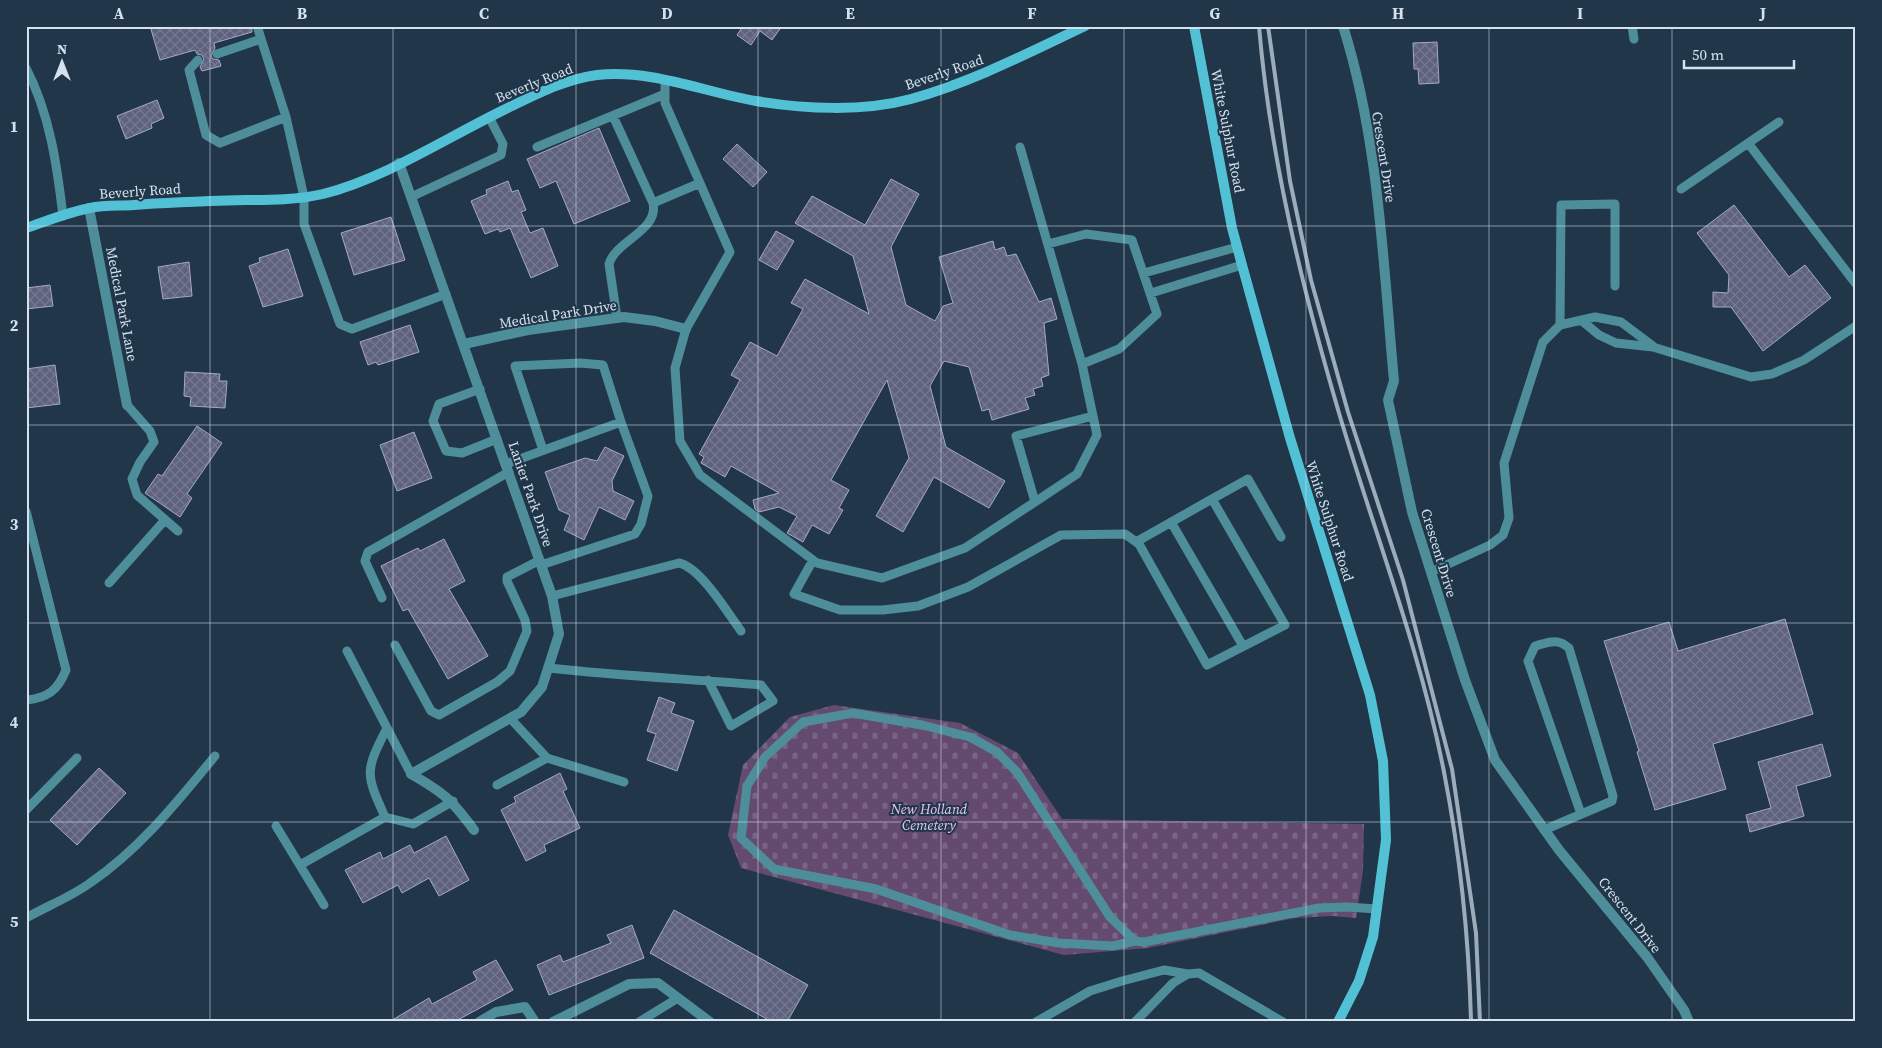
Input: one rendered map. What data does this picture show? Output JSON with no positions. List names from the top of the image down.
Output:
{
  "streets": {
    "street": [
      "Beverly Road",
      "White Sulphur Road",
      "Crescent Drive",
      "Medical Park Lane",
      "Medical Park Drive",
      "Lanier Park Drive"
    ]
  },
  "crossings": [
    ["Beverly Road", "Medical Park Lane"],
    ["Beverly Road", "Lanier Park Drive"],
    ["Medical Park Drive", "Lanier Park Drive"]
  ],
  "parks": ["New Holland Cemetery"],
  "scale_bar": "50 m",
  "north": "top",
  "grid": {
    "columns": [
      "A",
      "B",
      "C",
      "D",
      "E",
      "F",
      "G",
      "H",
      "I",
      "J"
    ],
    "rows": [
      "1",
      "2",
      "3",
      "4",
      "5"
    ]
  }
}
